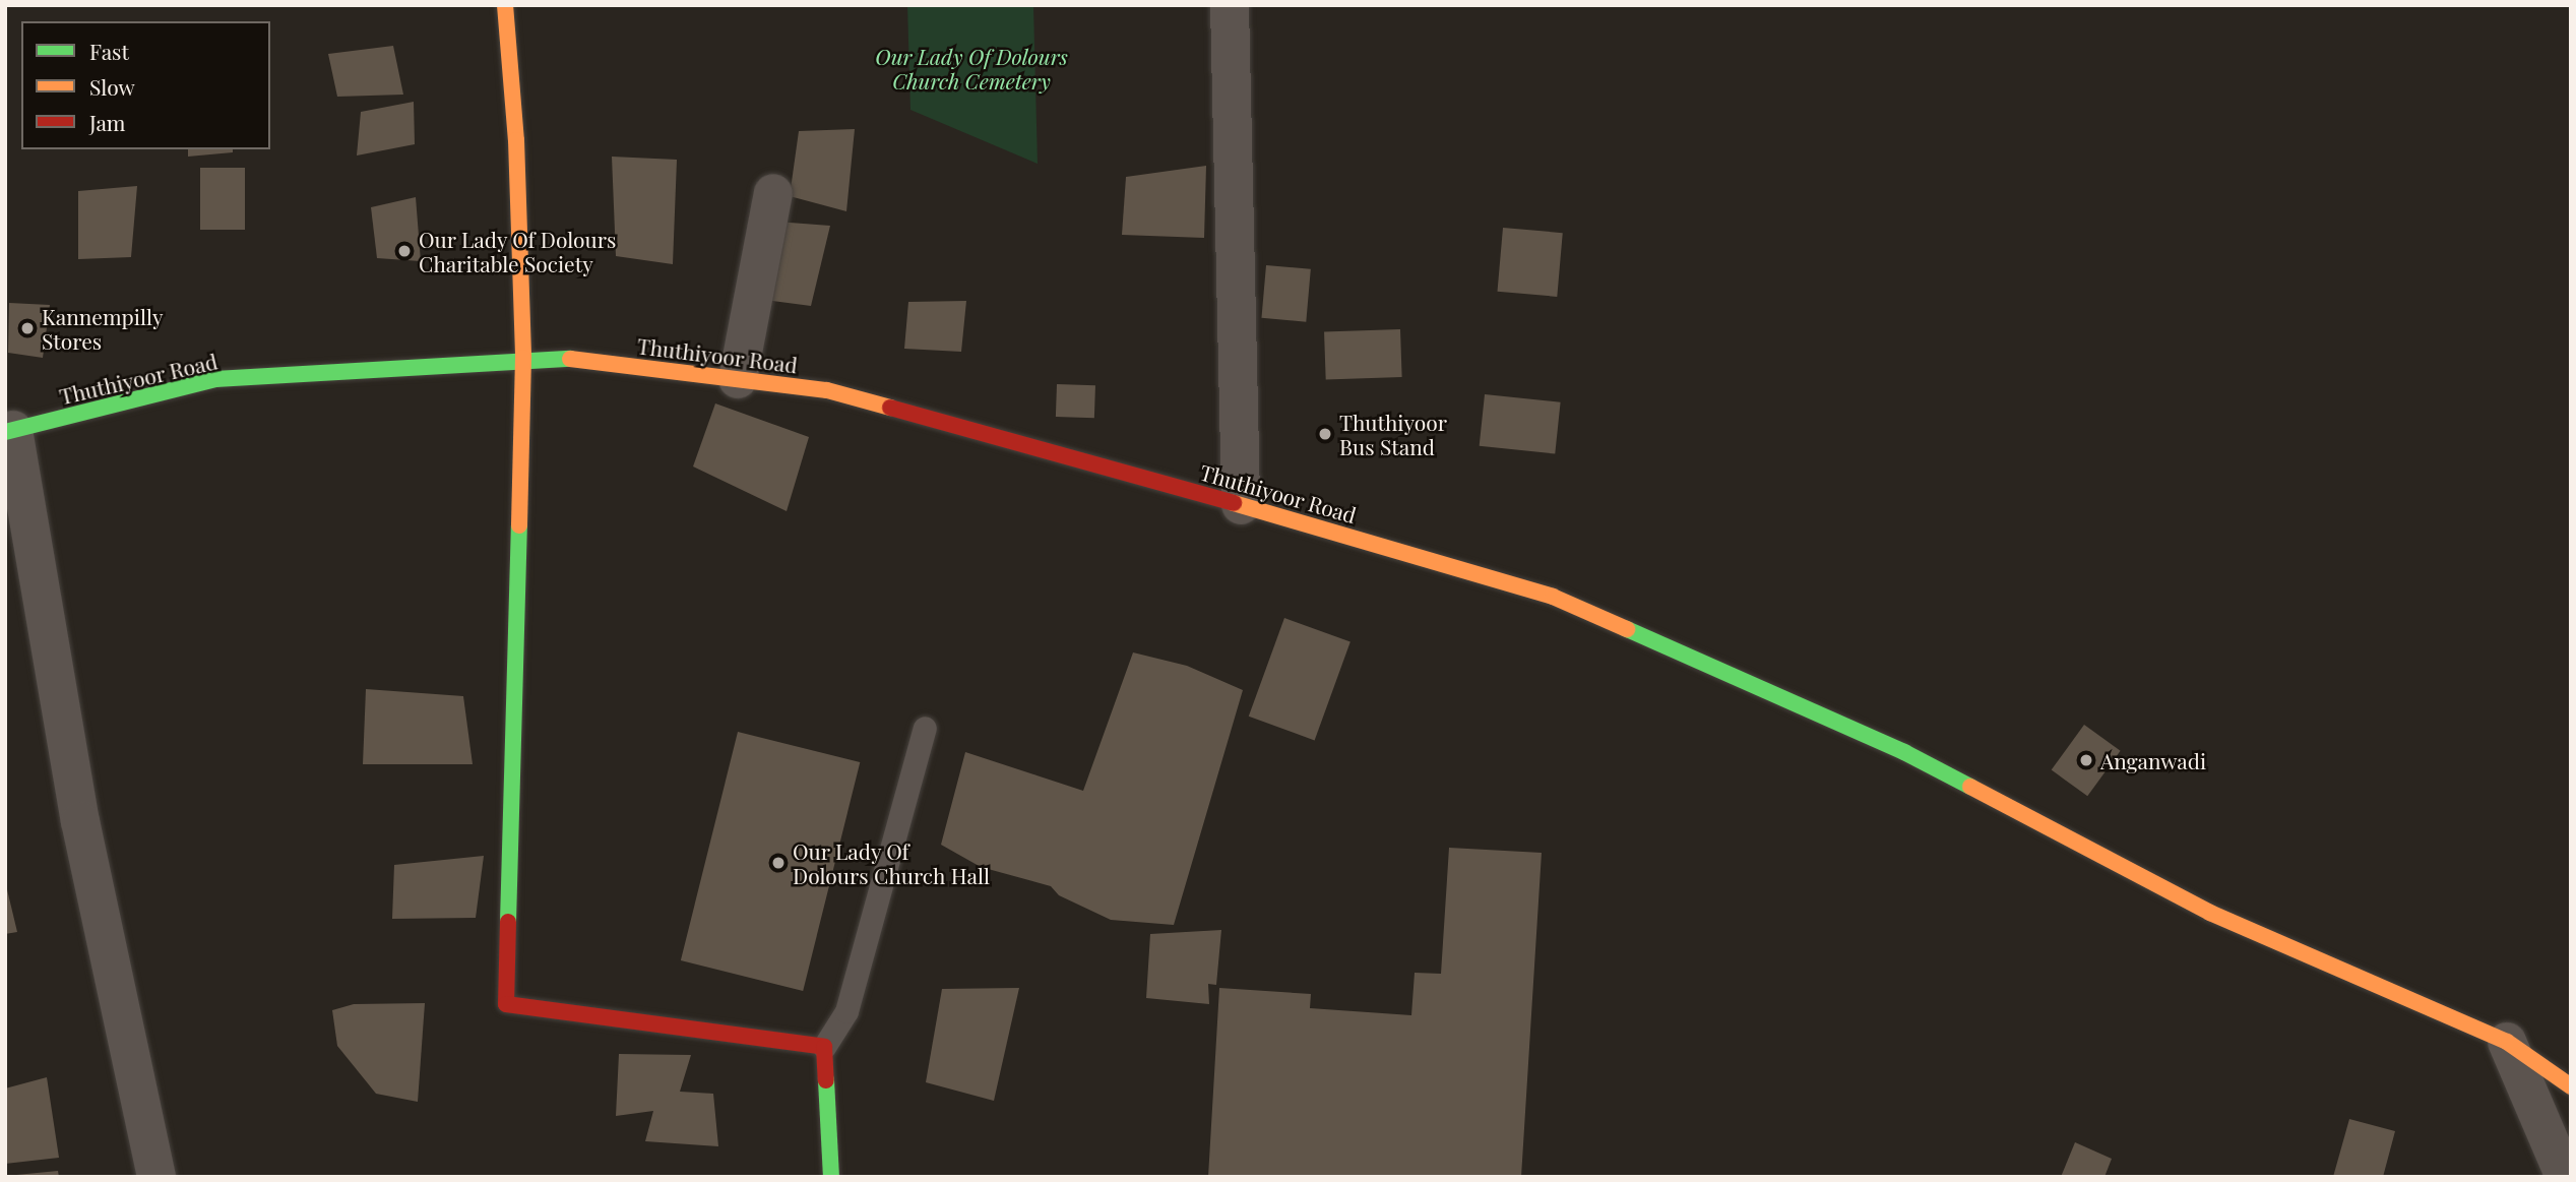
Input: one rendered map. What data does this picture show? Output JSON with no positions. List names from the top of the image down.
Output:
{
  "streets": {
    "main road": ["Thuthiyoor Road"]
  },
  "parks": ["Our Lady Of Dolours Church Cemetery"],
  "places": [
    "Our Lady Of Dolours Charitable Society",
    "Kannempilly Stores",
    "Thuthiyoor Bus Stand",
    "Anganwadi",
    "Our Lady Of Dolours Church Hall"
  ],
  "legend": ["Fast", "Slow", "Jam"]
}
